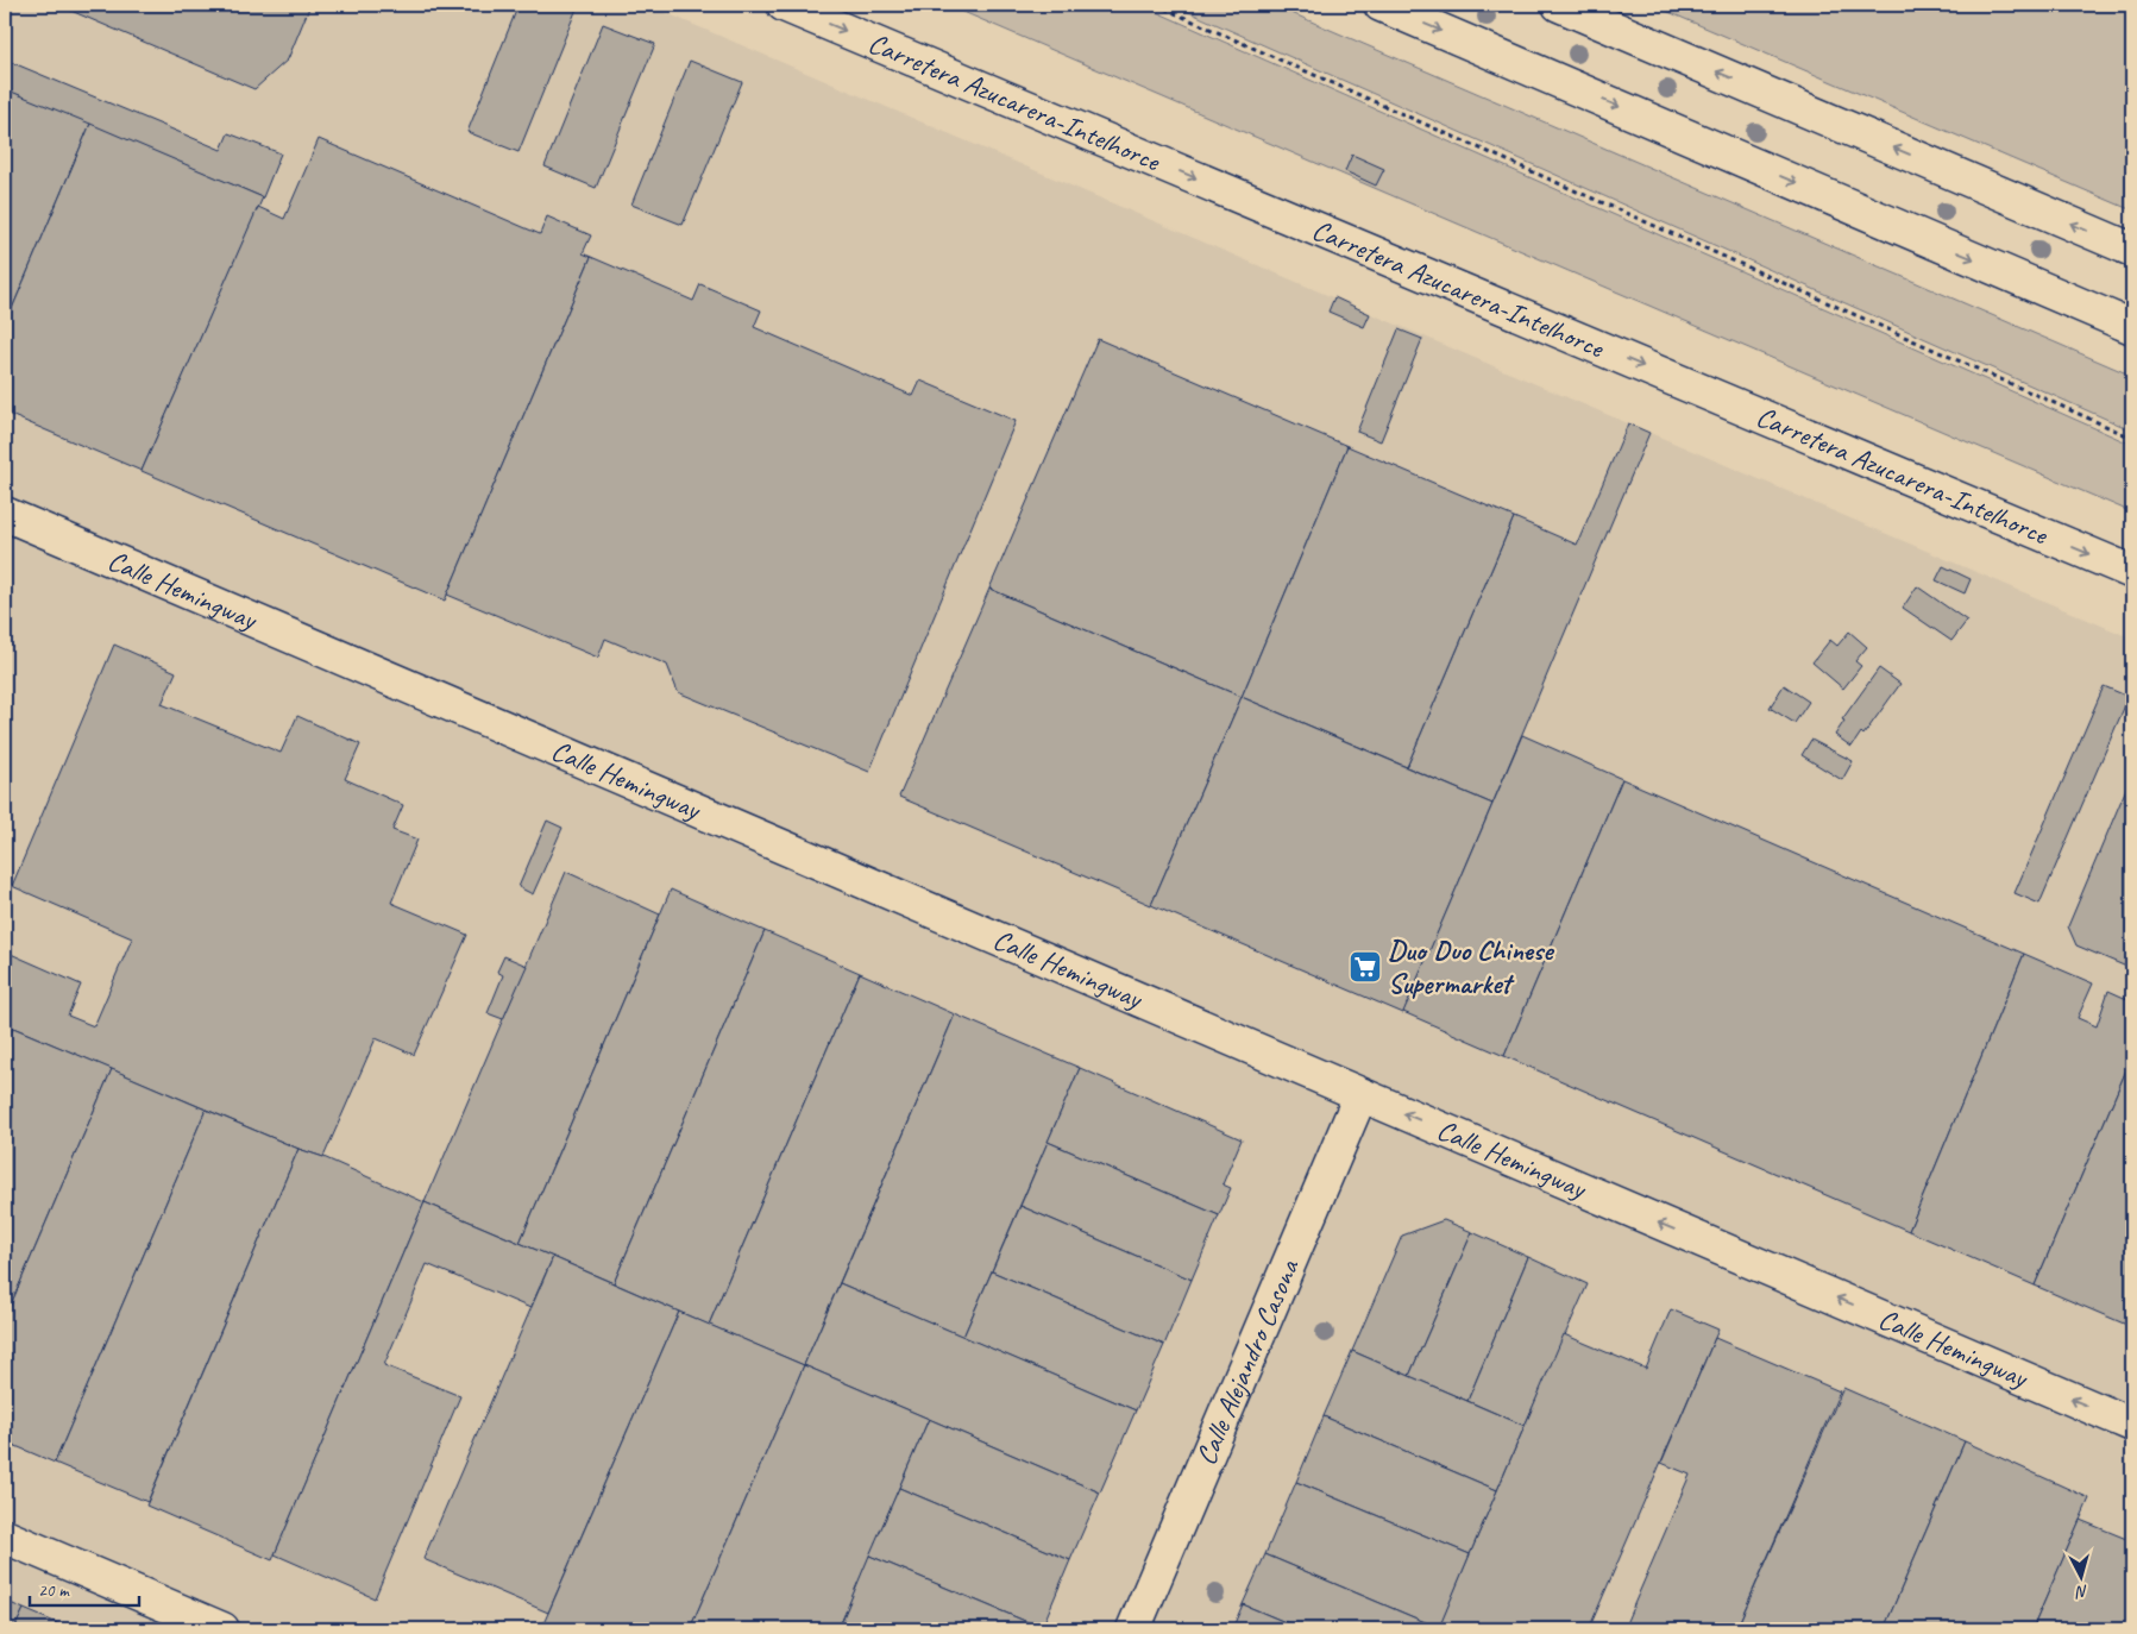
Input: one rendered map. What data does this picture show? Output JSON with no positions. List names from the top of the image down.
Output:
{
  "streets": {
    "street": ["Carretera Azucarera-Intelhorce", "Calle Hemingway", "Calle Alejandro Casona"]
  },
  "crossings": [
    ["Calle Hemingway", "Calle Alejandro Casona"]
  ],
  "one_way": ["Calle Hemingway"],
  "places": {
    "supermarket": ["Duo Duo Chinese Supermarket"]
  },
  "scale_bar": "20 m",
  "north": "bottom"
}
